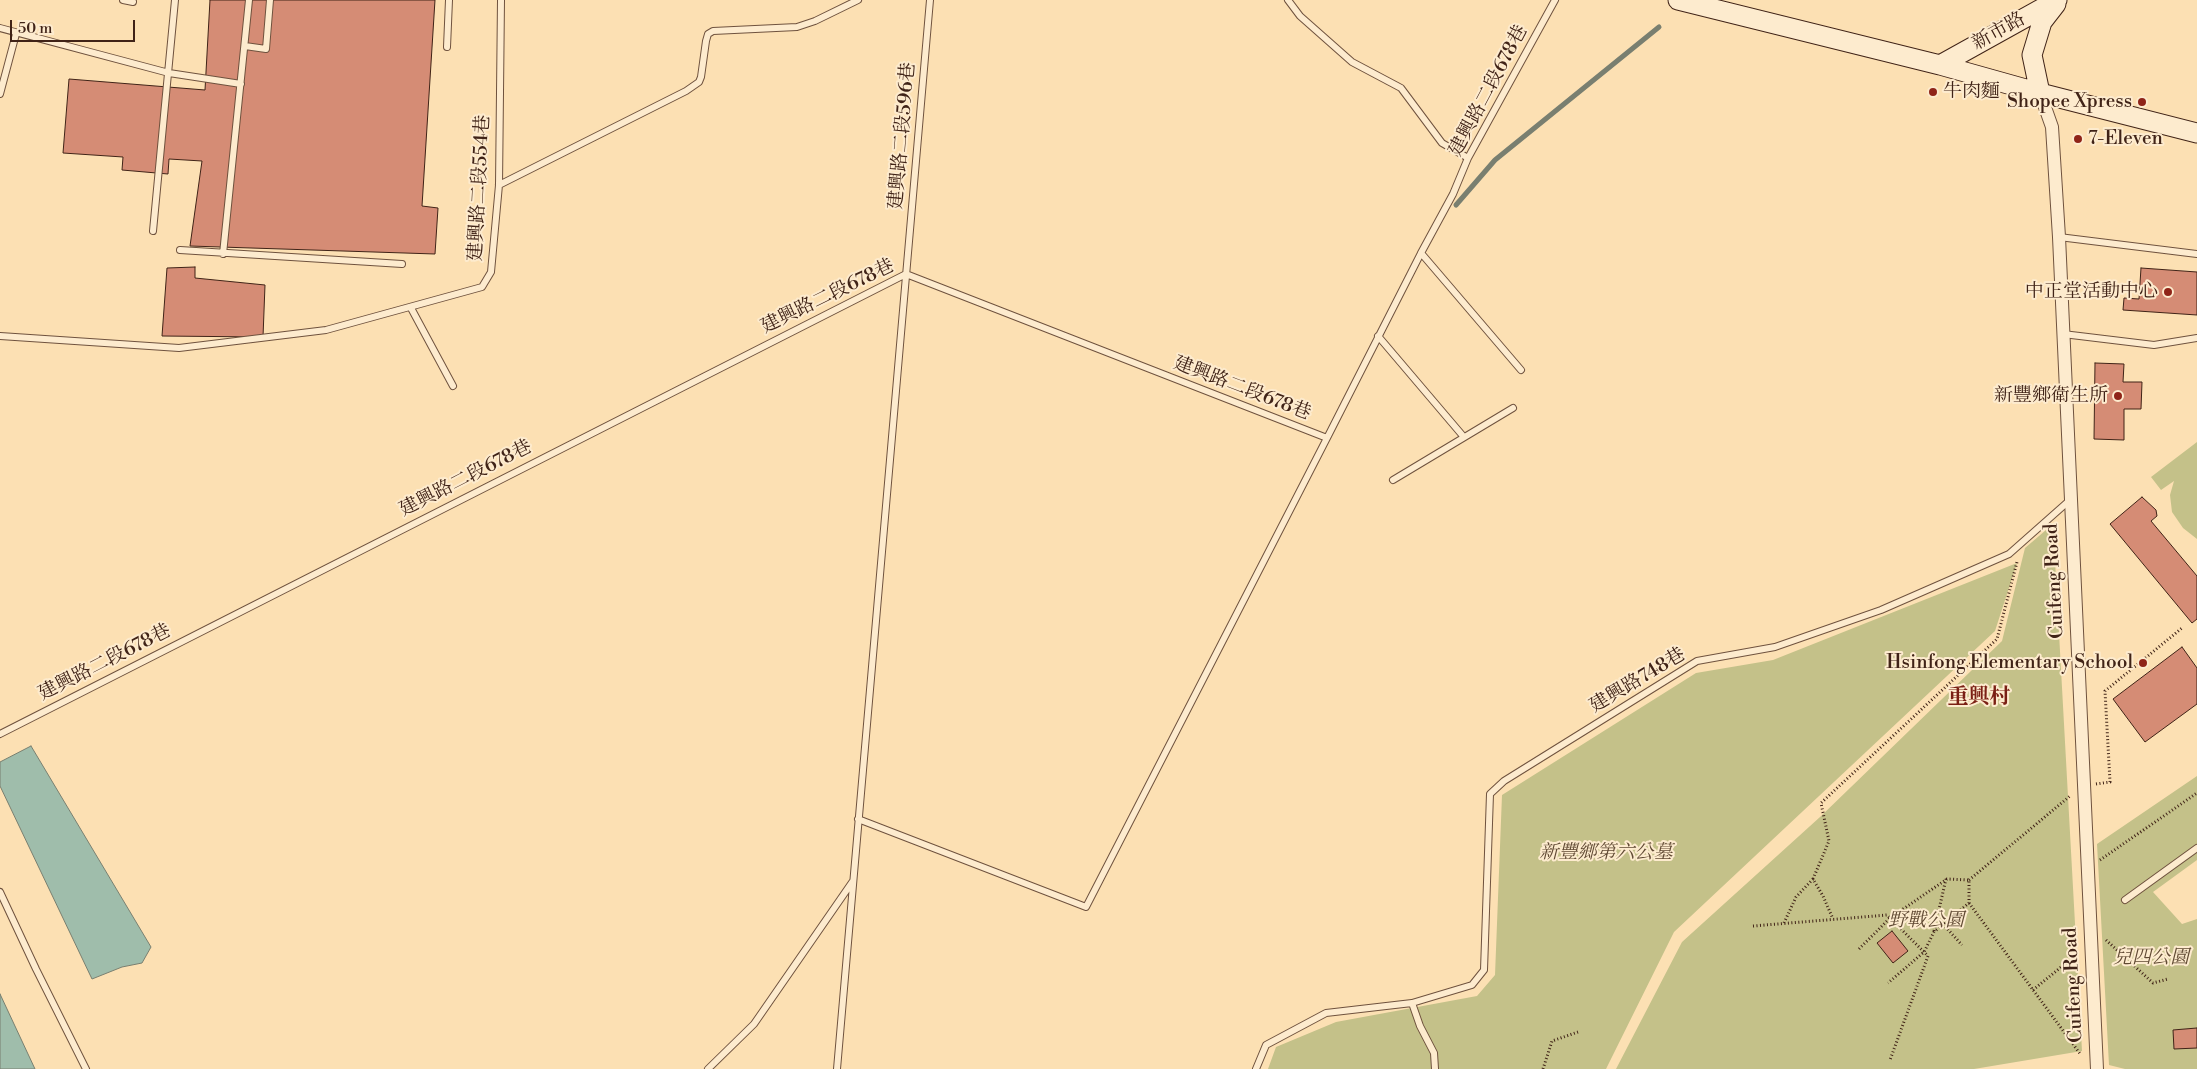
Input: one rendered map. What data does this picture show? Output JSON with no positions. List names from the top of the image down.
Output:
{
  "streets": {
    "street": ["新市路", "Cuifeng Road"],
    "lane": [
      "建興路二段678巷",
      "建興路二段596巷",
      "建興路二段554巷",
      "建興路748巷"
    ]
  },
  "crossings": [
    ["新市路", "Cuifeng Road"],
    ["建興路二段678巷", "建興路二段596巷"],
    ["Cuifeng Road", "建興路748巷"]
  ],
  "districts": ["重興村"],
  "parks": ["新豐鄉第六公墓", "野戰公園", "兒四公園"],
  "places": [
    "牛肉麵",
    "Shopee Xpress",
    "7-Eleven",
    "中正堂活動中心",
    "新豐鄉衛生所",
    "Hsinfong Elementary School"
  ],
  "scale_bar": "50 m"
}
